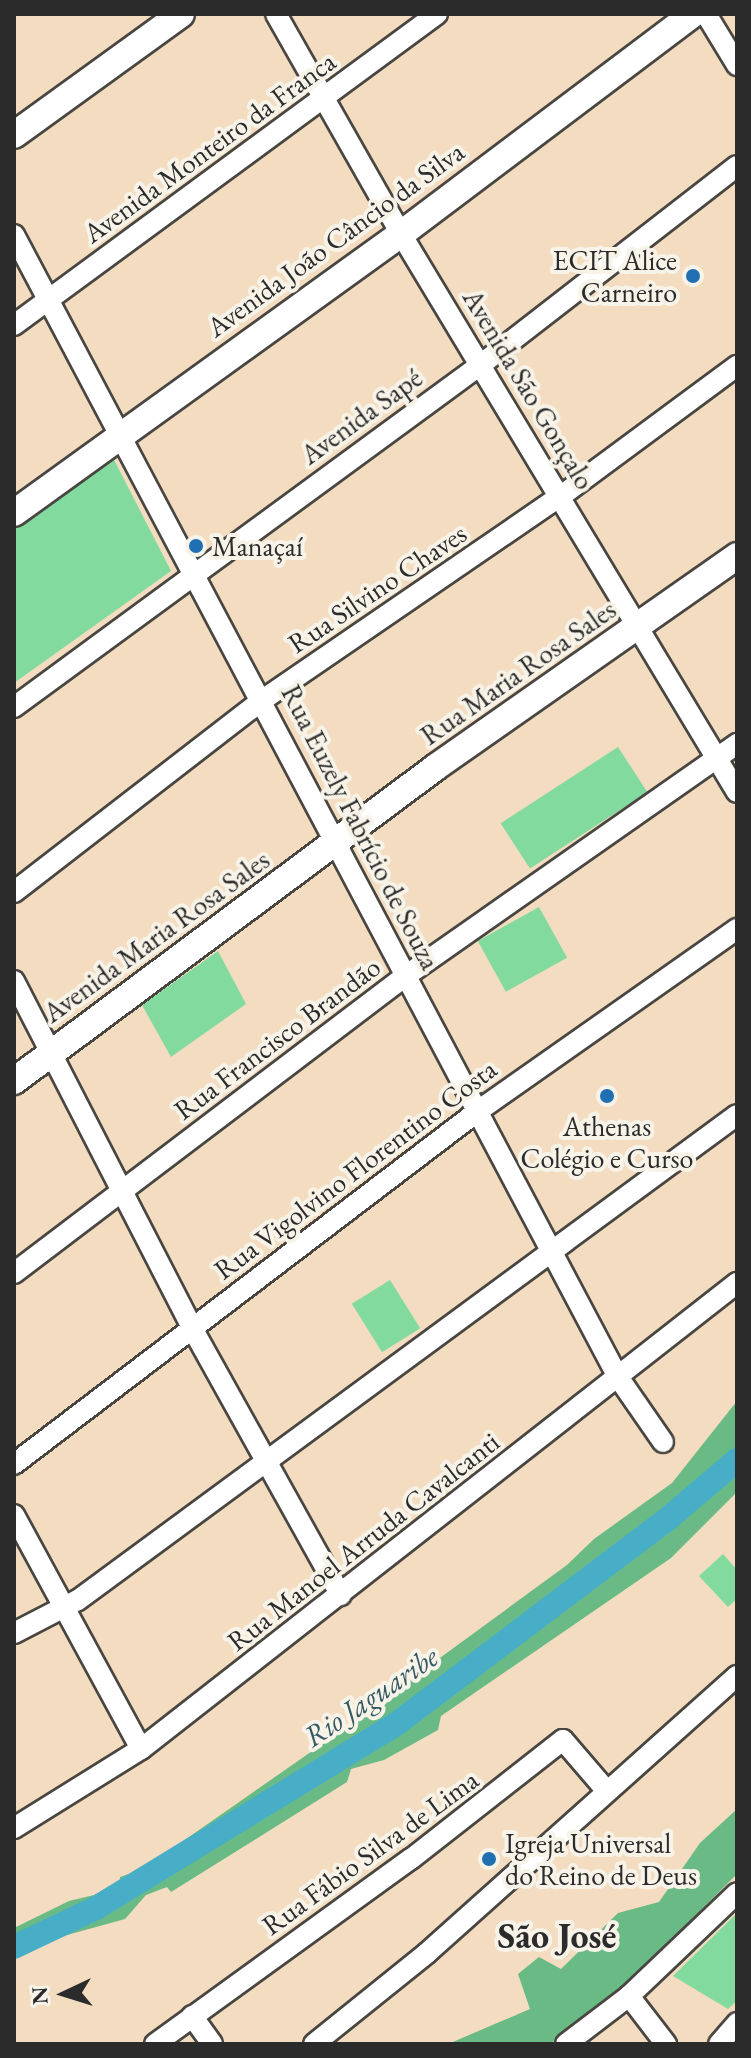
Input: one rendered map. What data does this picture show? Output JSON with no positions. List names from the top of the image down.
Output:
{
  "streets": {
    "main road": ["Avenida João Câncio da Silva", "Rua Maria Rosa Sales", "Avenida Maria Rosa Sales"],
    "street": [
      "Avenida Monteiro da Franca",
      "Avenida São Gonçalo",
      "Avenida Sapé",
      "Rua Silvino Chaves",
      "Rua Euzely Fabrício de Souza",
      "Rua Francisco Brandão",
      "Rua Vigolvino Florentino Costa",
      "Rua Manoel Arruda Cavalcanti",
      "Rua Fábio Silva de Lima"
    ]
  },
  "crossings": [
    ["Avenida Monteiro da Franca", "Avenida São Gonçalo"],
    ["Avenida Monteiro da Franca", "Rua Euzely Fabrício de Souza"],
    ["Avenida João Câncio da Silva", "Avenida São Gonçalo"],
    ["Avenida João Câncio da Silva", "Rua Euzely Fabrício de Souza"],
    ["Avenida São Gonçalo", "Avenida Sapé"],
    ["Avenida São Gonçalo", "Rua Silvino Chaves"],
    ["Avenida São Gonçalo", "Rua Maria Rosa Sales"],
    ["Avenida São Gonçalo", "Rua Francisco Brandão"],
    ["Avenida Sapé", "Rua Euzely Fabrício de Souza"],
    ["Rua Silvino Chaves", "Rua Euzely Fabrício de Souza"],
    ["Rua Maria Rosa Sales", "Rua Euzely Fabrício de Souza"],
    ["Rua Maria Rosa Sales", "Avenida Maria Rosa Sales"],
    ["Rua Euzely Fabrício de Souza", "Avenida Maria Rosa Sales"],
    ["Rua Euzely Fabrício de Souza", "Rua Francisco Brandão"],
    ["Rua Euzely Fabrício de Souza", "Rua Vigolvino Florentino Costa"],
    ["Rua Euzely Fabrício de Souza", "Rua Manoel Arruda Cavalcanti"]
  ],
  "districts": ["São José"],
  "water": ["Rio Jaguaribe"],
  "places": [
    "ECIT Alice Carneiro",
    "Manaçaí",
    "Athenas Colégio e Curso",
    "Igreja Universal do Reino de Deus"
  ],
  "north": "left"
}
